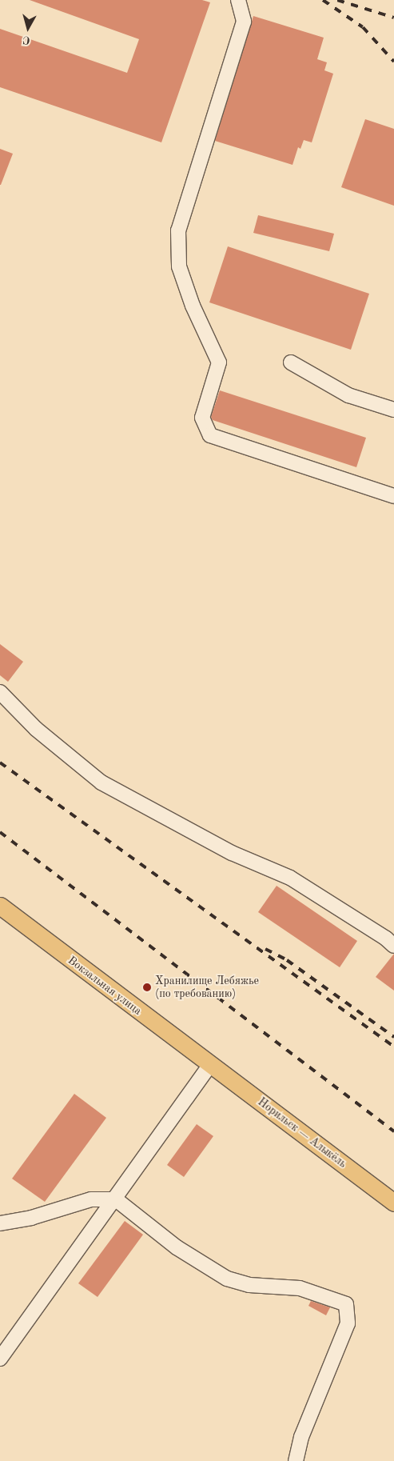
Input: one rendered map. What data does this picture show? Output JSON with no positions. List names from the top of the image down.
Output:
{
  "streets": {
    "main road": ["Вокзальная улица", "Норильск — Алыкёль"]
  },
  "crossings": [
    ["Вокзальная улица", "Норильск — Алыкёль"]
  ],
  "places": ["Хранилище Лебяжье (по требованию)"],
  "north": "bottom"
}
